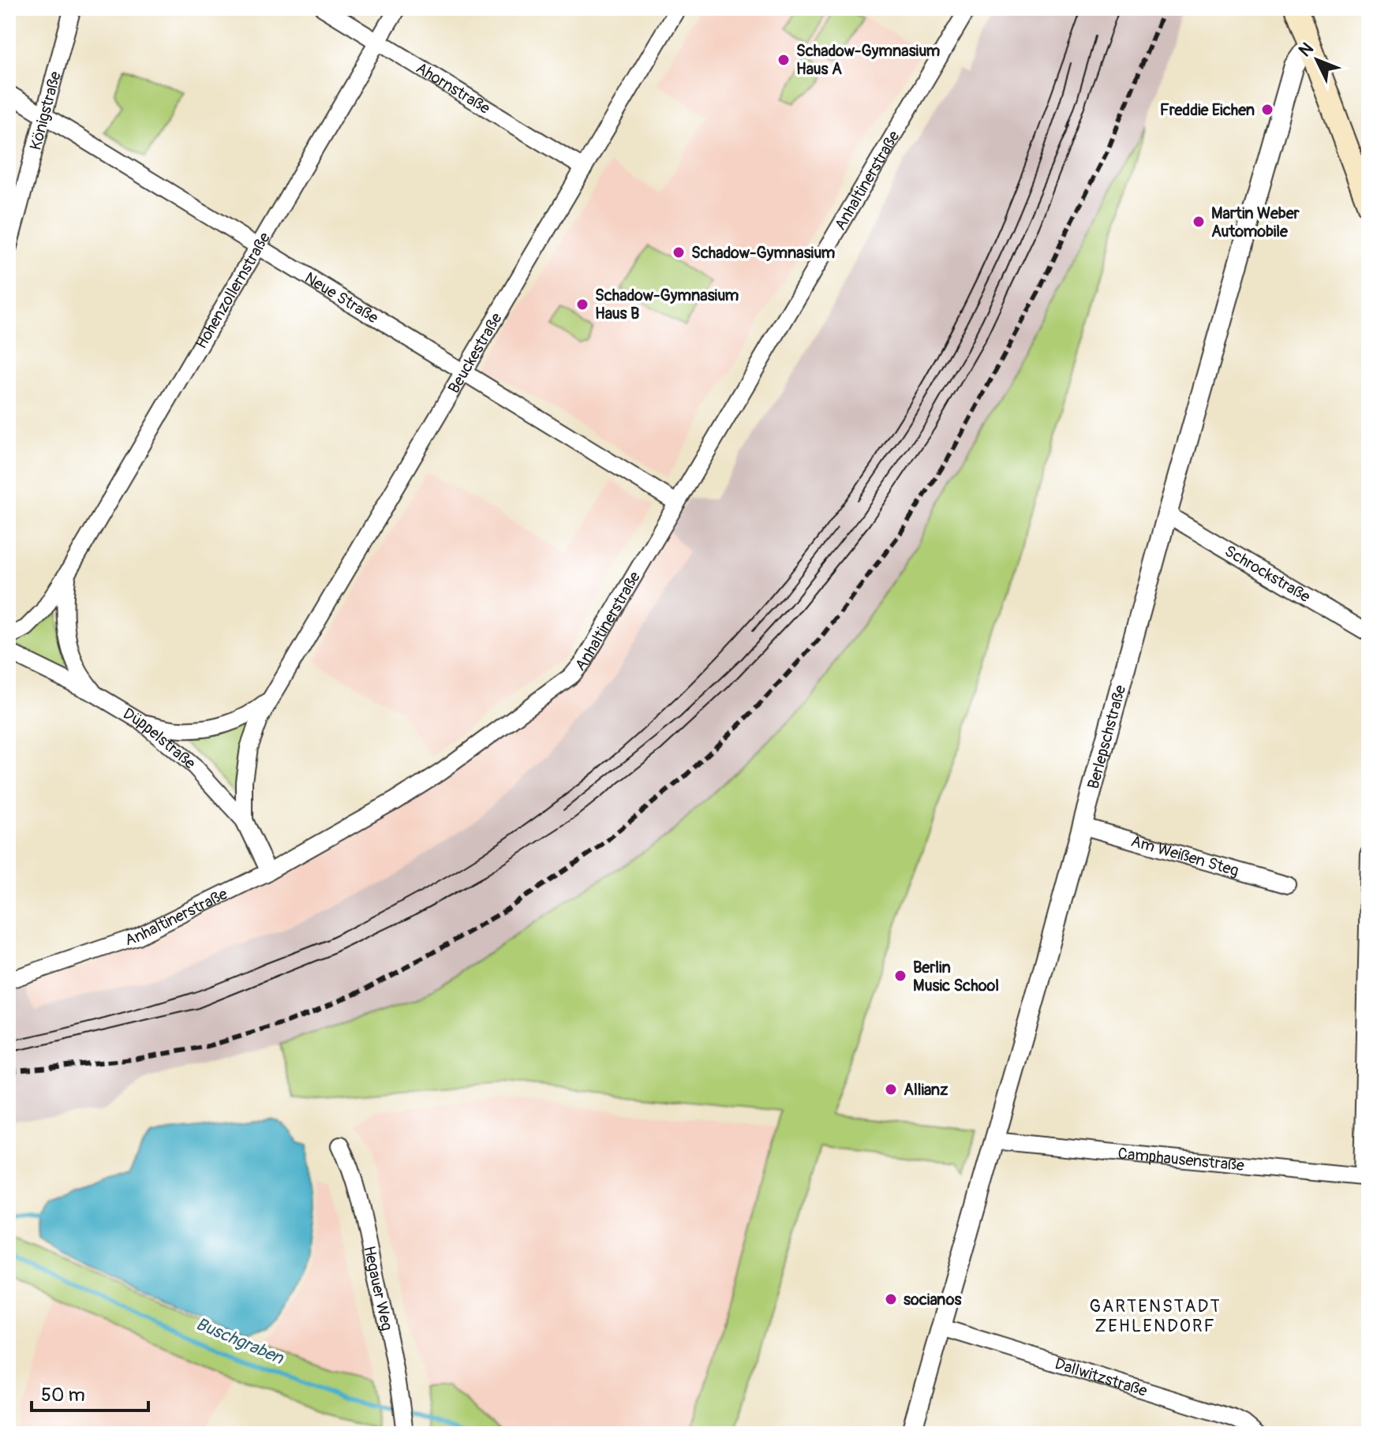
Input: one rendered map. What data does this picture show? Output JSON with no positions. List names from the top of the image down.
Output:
{
  "streets": {
    "street": [
      "Ahornstraße",
      "Königstraße",
      "Anhaltinerstraße",
      "Hohenzollernstraße",
      "Neue Straße",
      "Beuckestraße",
      "Schrockstraße",
      "Berlepschstraße",
      "Düppelstraße",
      "Am Weißen Steg",
      "Camphausenstraße",
      "Hegauer Weg",
      "Dallwitzstraße"
    ]
  },
  "crossings": [
    ["Ahornstraße", "Hohenzollernstraße"],
    ["Ahornstraße", "Beuckestraße"],
    ["Königstraße", "Neue Straße"],
    ["Anhaltinerstraße", "Neue Straße"],
    ["Anhaltinerstraße", "Düppelstraße"],
    ["Hohenzollernstraße", "Neue Straße"],
    ["Hohenzollernstraße", "Düppelstraße"],
    ["Neue Straße", "Beuckestraße"],
    ["Beuckestraße", "Düppelstraße"],
    ["Schrockstraße", "Berlepschstraße"],
    ["Berlepschstraße", "Am Weißen Steg"],
    ["Berlepschstraße", "Camphausenstraße"],
    ["Berlepschstraße", "Dallwitzstraße"]
  ],
  "districts": ["GARTENSTADT ZEHLENDORF"],
  "water": ["Buschgraben"],
  "places": [
    "Schadow-Gymnasium Haus A",
    "Freddie Eichen",
    "Martin Weber Automobile",
    "Schadow-Gymnasium",
    "Schadow-Gymnasium Haus B",
    "Berlin Music School",
    "Allianz",
    "socianos"
  ],
  "scale_bar": "50 m",
  "north": "top left"
}
